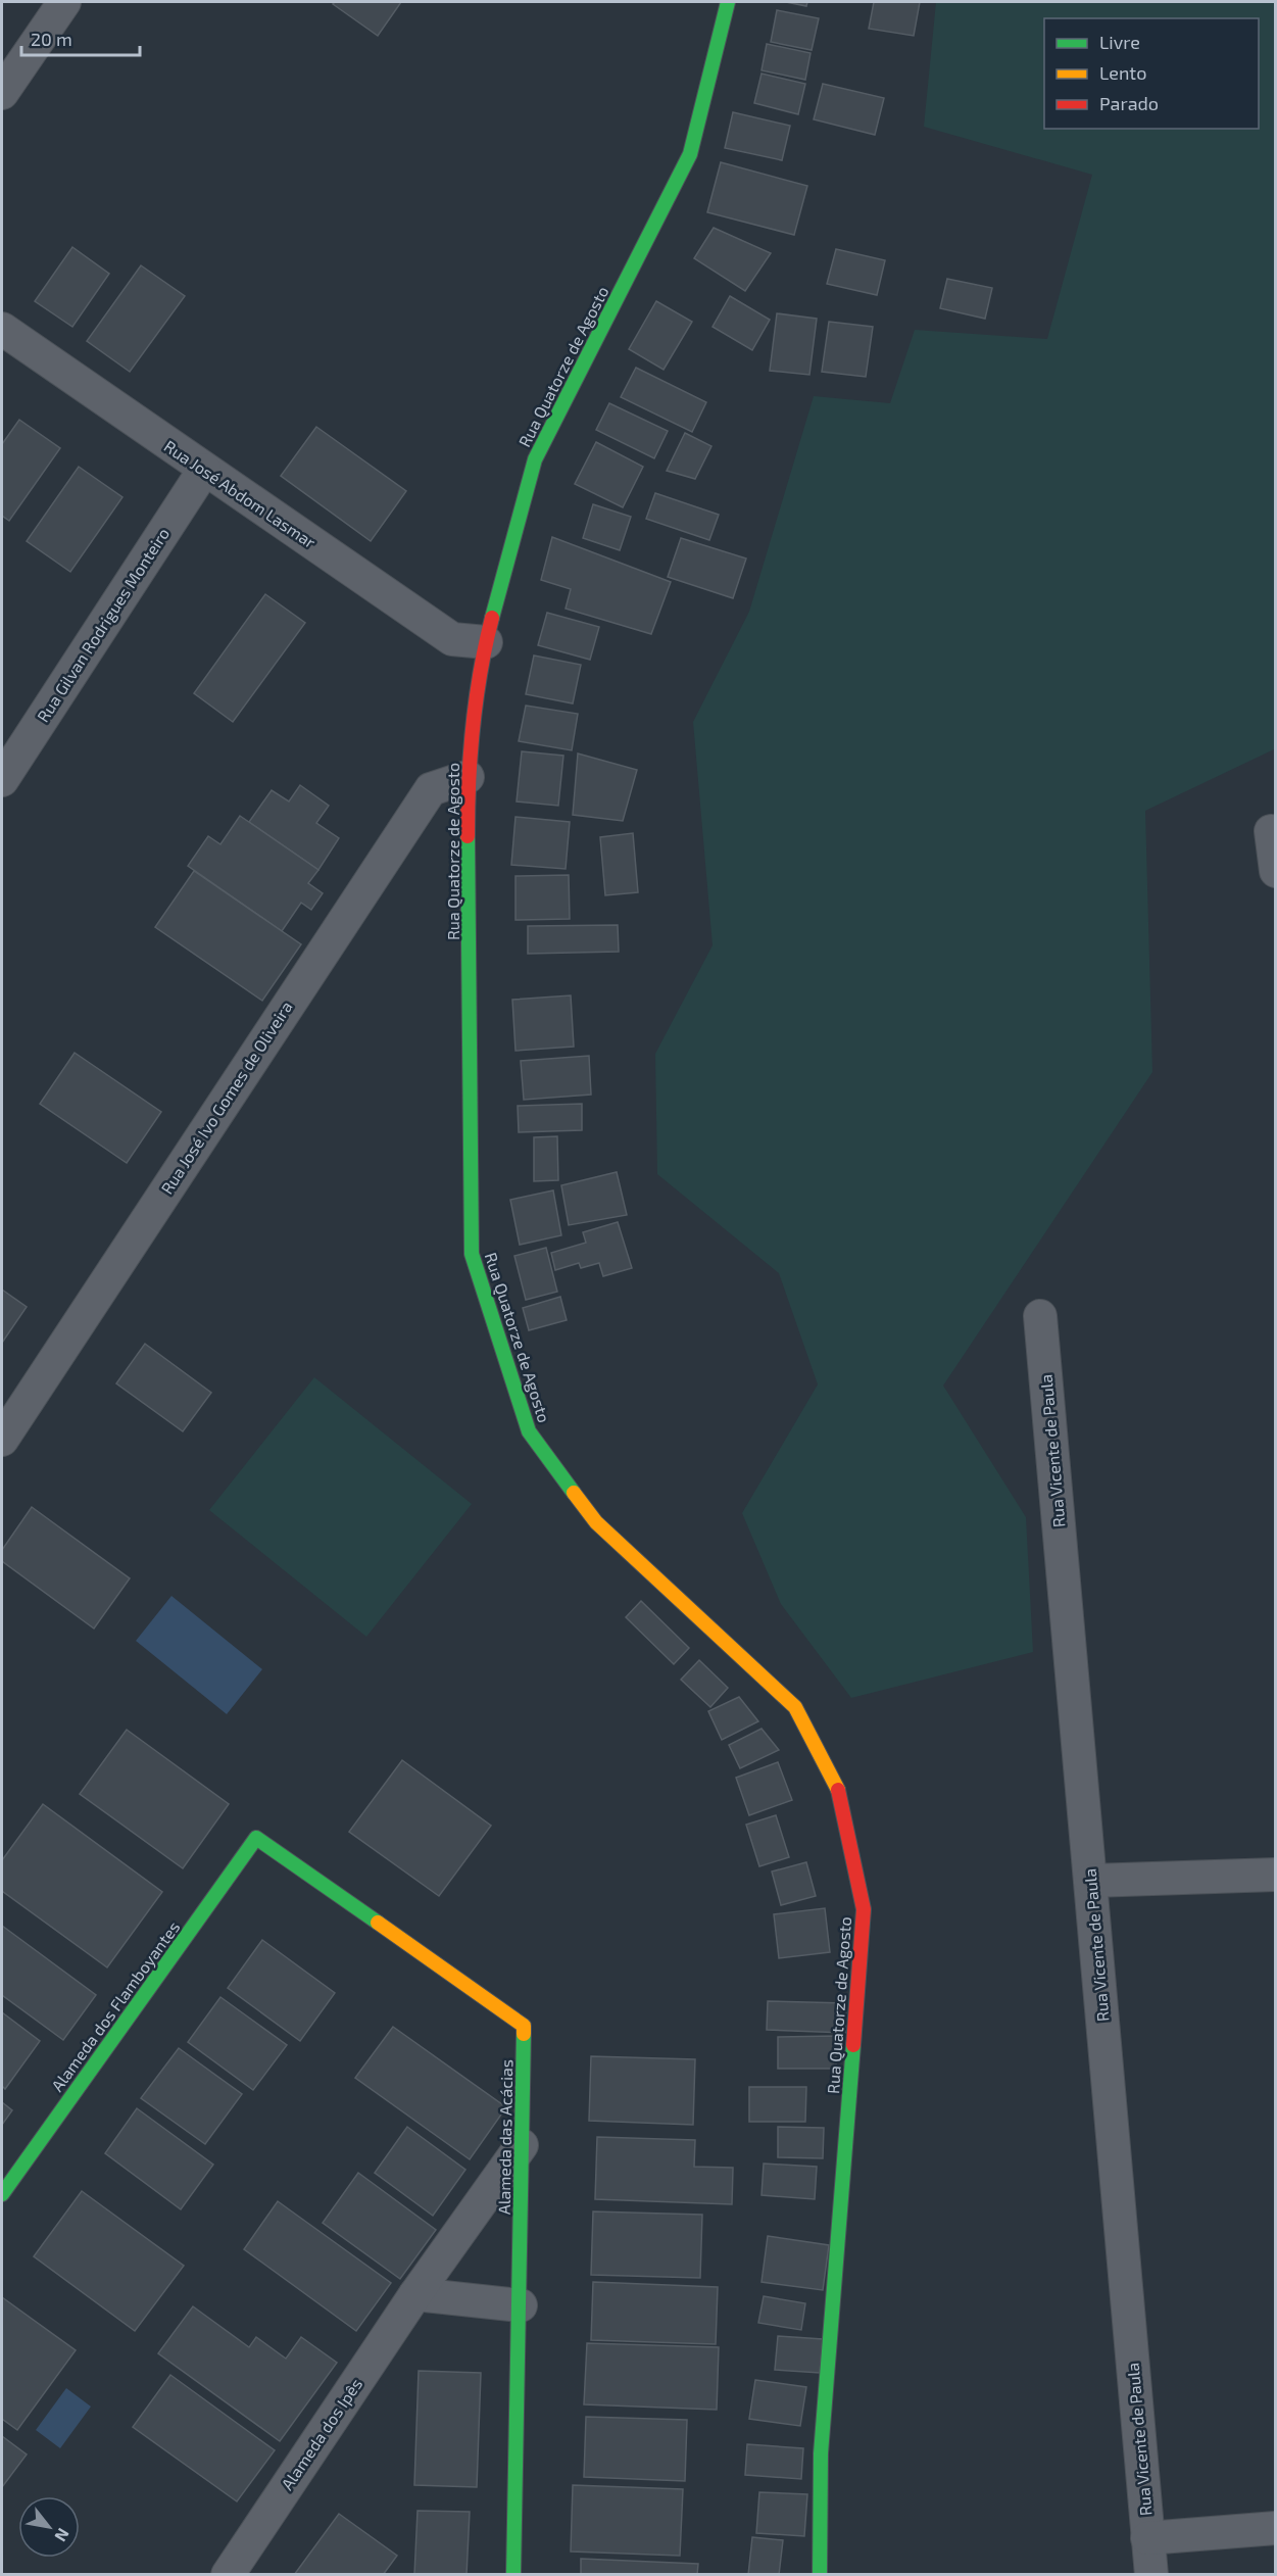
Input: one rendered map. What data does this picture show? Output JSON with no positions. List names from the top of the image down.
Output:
{
  "streets": {
    "street": [
      "Rua Quatorze de Agosto",
      "Rua José Abdom Lasmar",
      "Rua Gilvan Rodrigues Monteiro",
      "Rua José Ivo Gomes de Oliveira",
      "Rua Vicente de Paula",
      "Alameda dos Flamboyantes",
      "Alameda das Acácias",
      "Alameda dos Ipês"
    ]
  },
  "crossings": [
    ["Rua Quatorze de Agosto", "Rua José Abdom Lasmar"],
    ["Rua Quatorze de Agosto", "Rua José Ivo Gomes de Oliveira"],
    ["Rua José Abdom Lasmar", "Rua Gilvan Rodrigues Monteiro"],
    ["Alameda dos Flamboyantes", "Alameda das Acácias"],
    ["Alameda das Acácias", "Alameda dos Ipês"]
  ],
  "legend": ["Livre", "Lento", "Parado"],
  "scale_bar": "20 m",
  "north": "bottom right"
}
